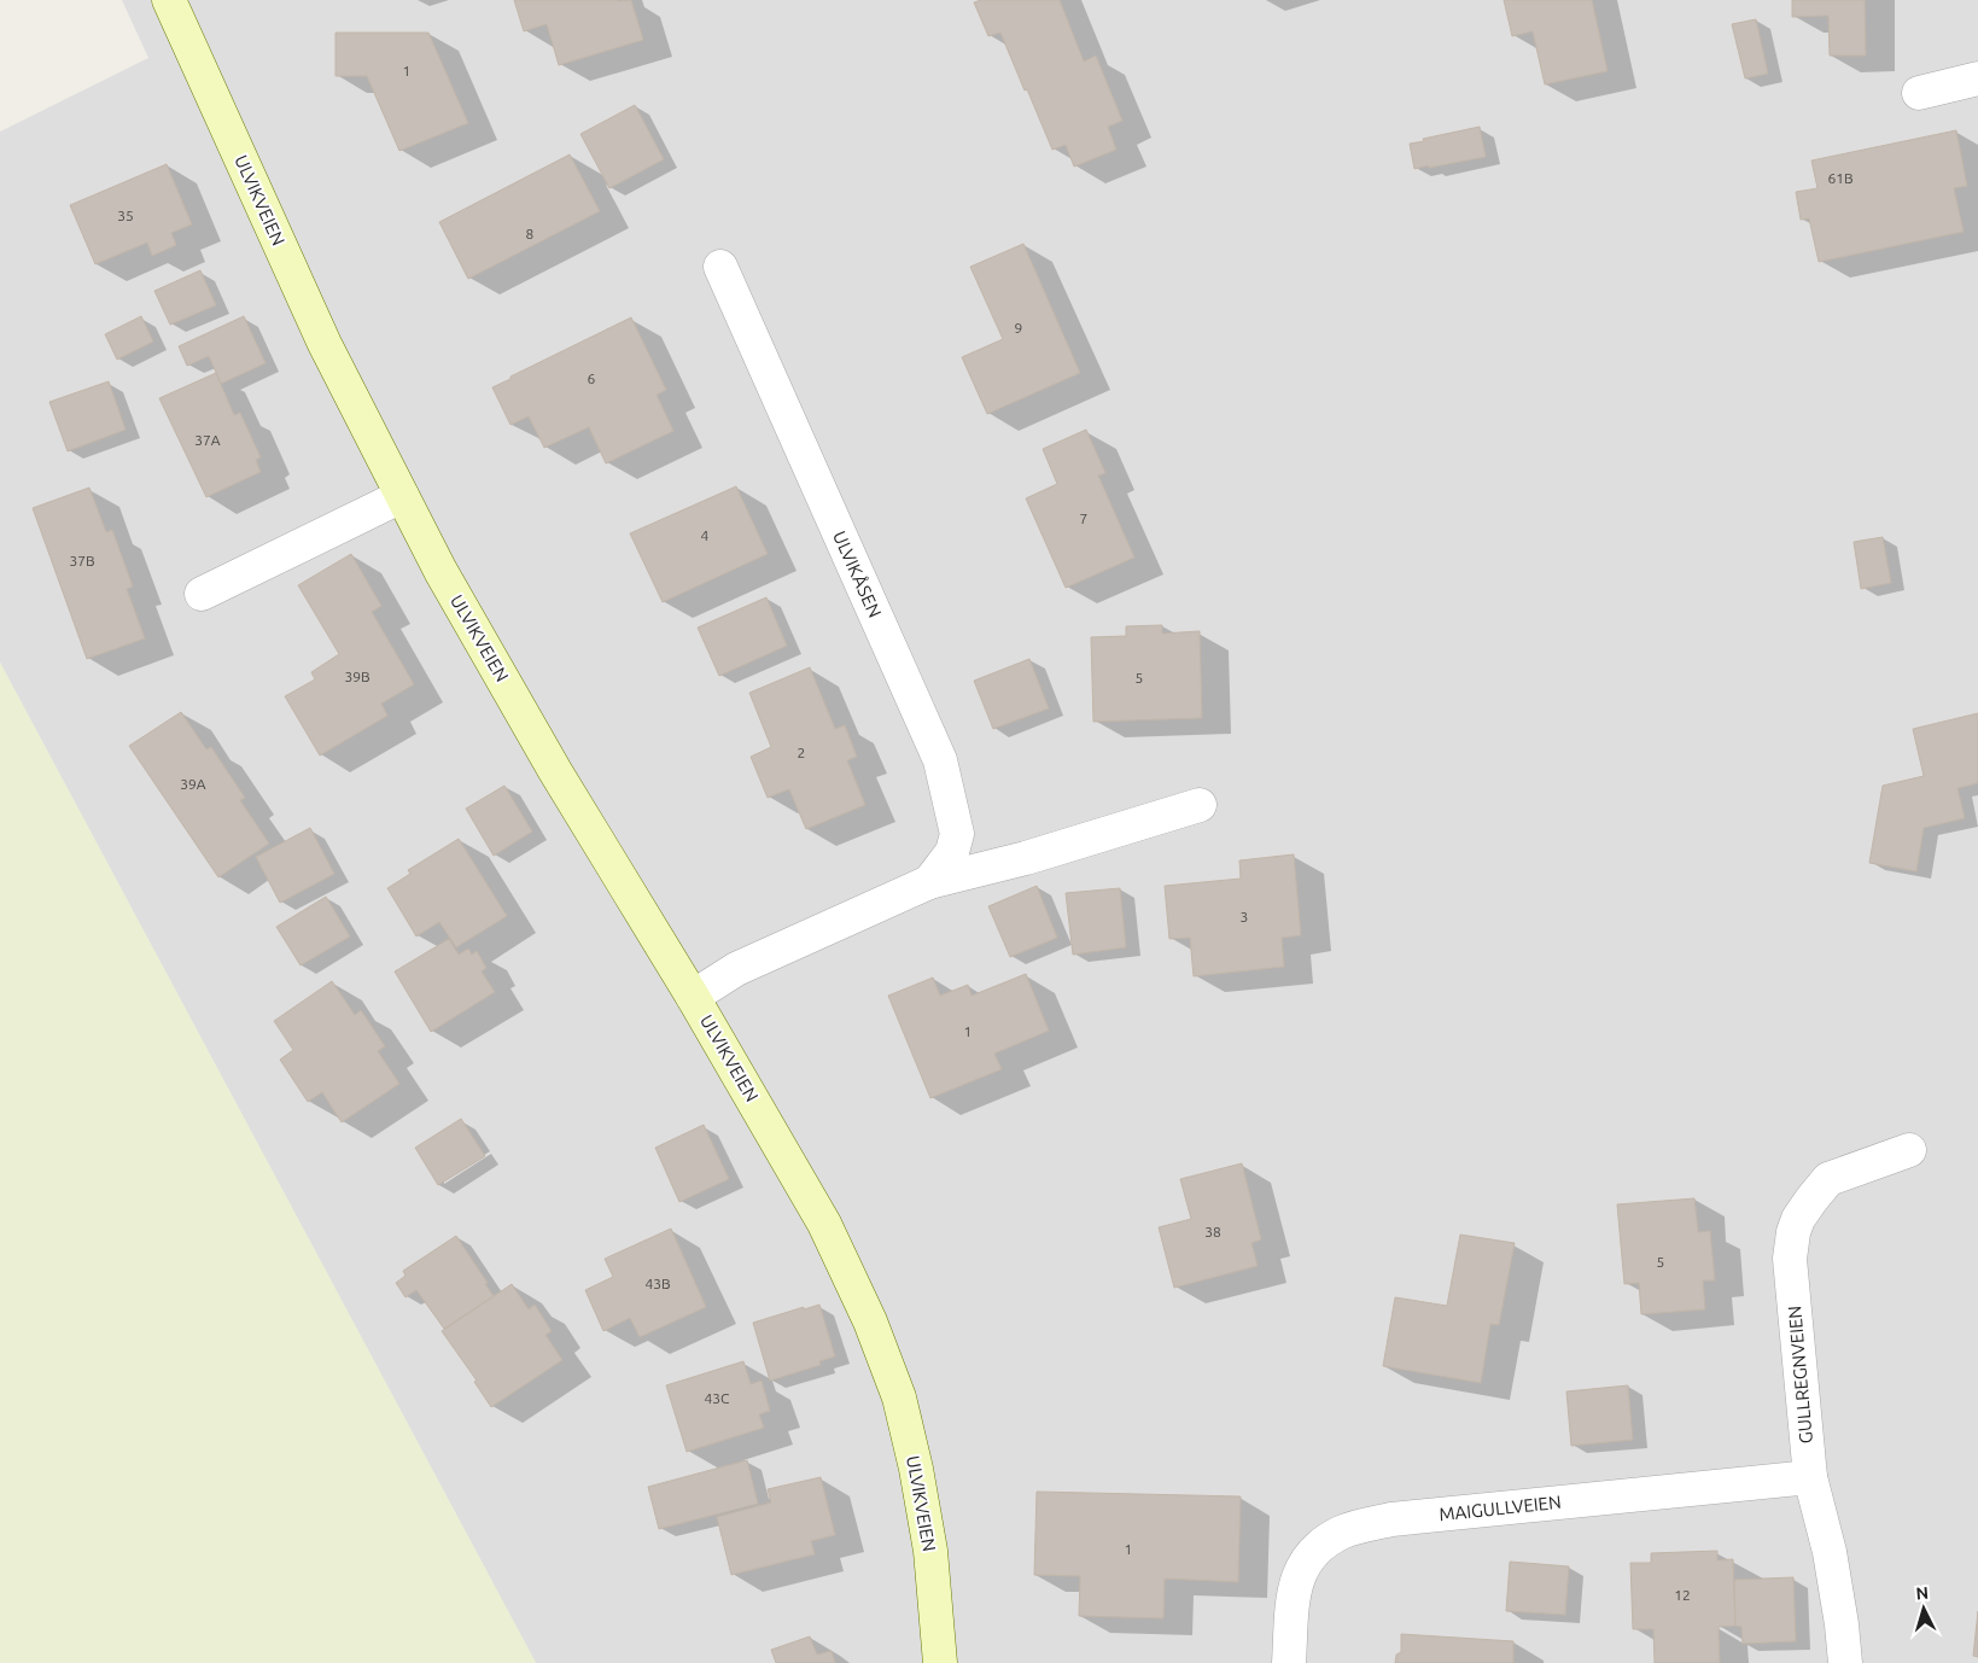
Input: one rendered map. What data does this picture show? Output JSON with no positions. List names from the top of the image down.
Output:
{
  "streets": {
    "street": [
      "ULVIKVEIEN",
      "ULVIKÅSEN",
      "GULLREGNVEIEN",
      "MAIGULLVEIEN"
    ]
  },
  "crossings": [
    ["ULVIKVEIEN", "ULVIKÅSEN"],
    ["GULLREGNVEIEN", "MAIGULLVEIEN"]
  ],
  "house_numbers": [
    "1",
    "61B",
    "35",
    "8",
    "9",
    "6",
    "37A",
    "7",
    "4",
    "37B",
    "39B",
    "5",
    "2",
    "39A",
    "3",
    "1",
    "38",
    "5",
    "43B",
    "43C",
    "1",
    "12"
  ],
  "north": "top"
}
